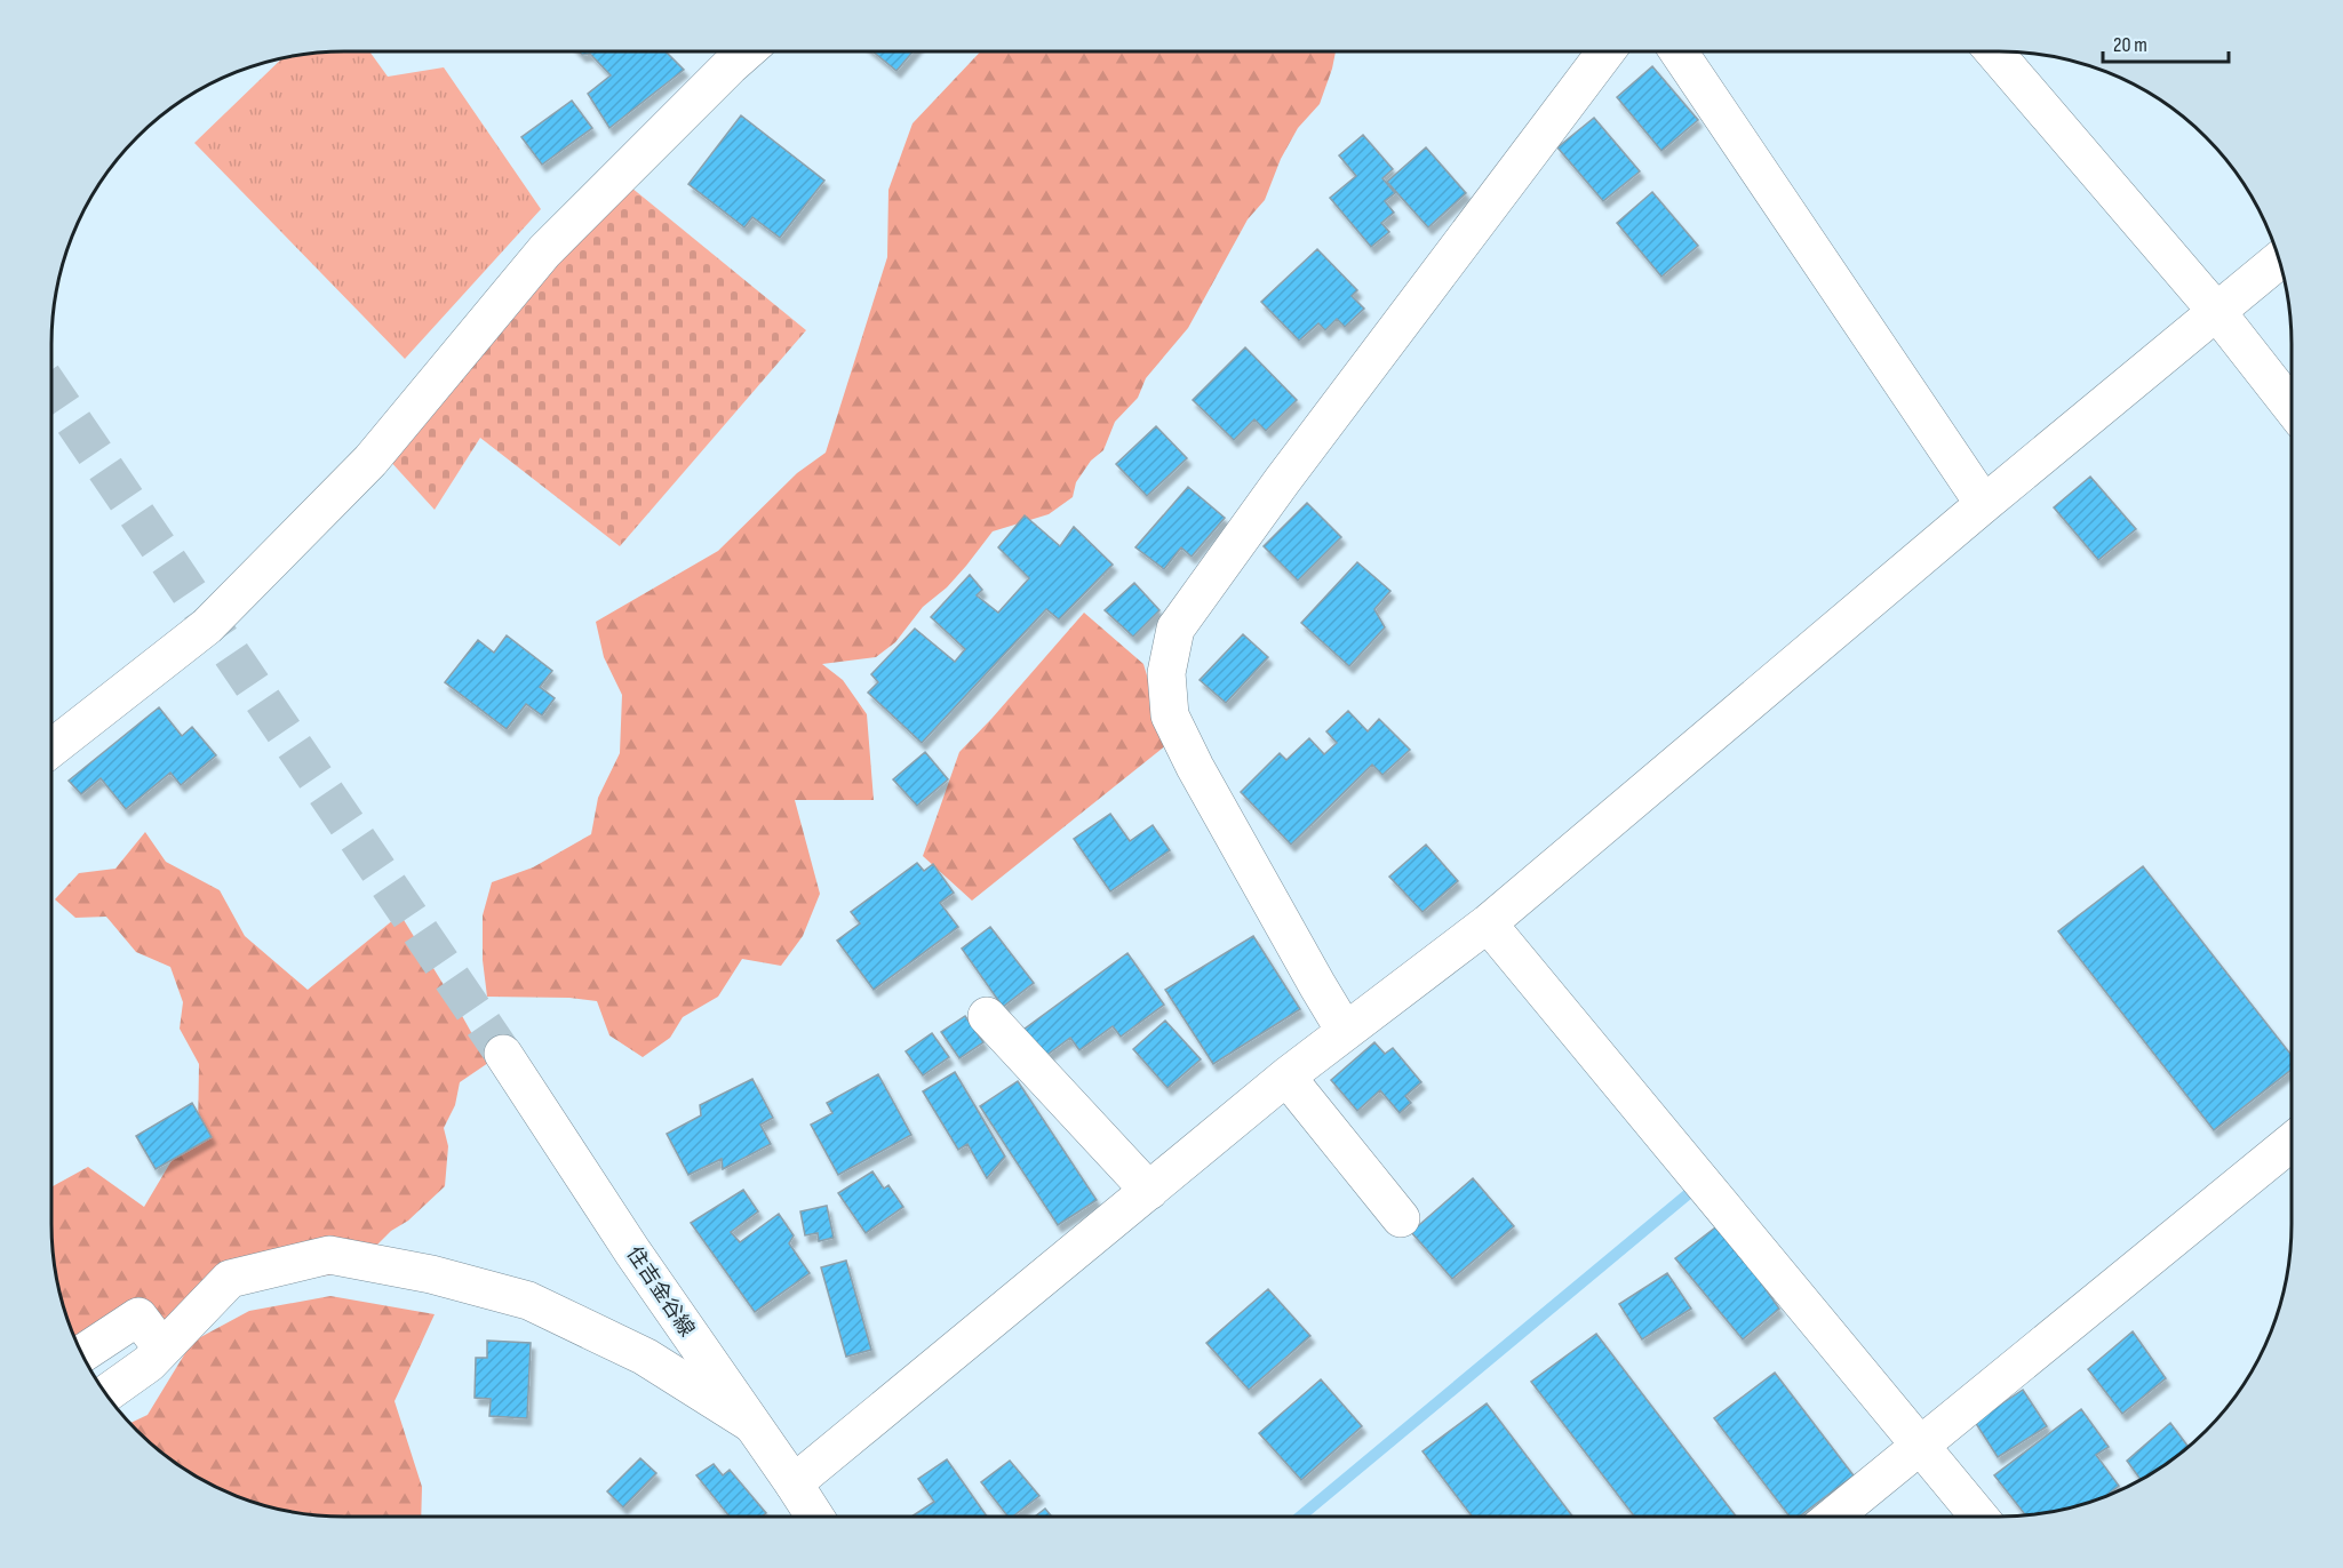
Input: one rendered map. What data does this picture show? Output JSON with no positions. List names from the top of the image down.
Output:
{
  "streets": {
    "street": ["住吉金谷線"]
  },
  "scale_bar": "20 m"
}
